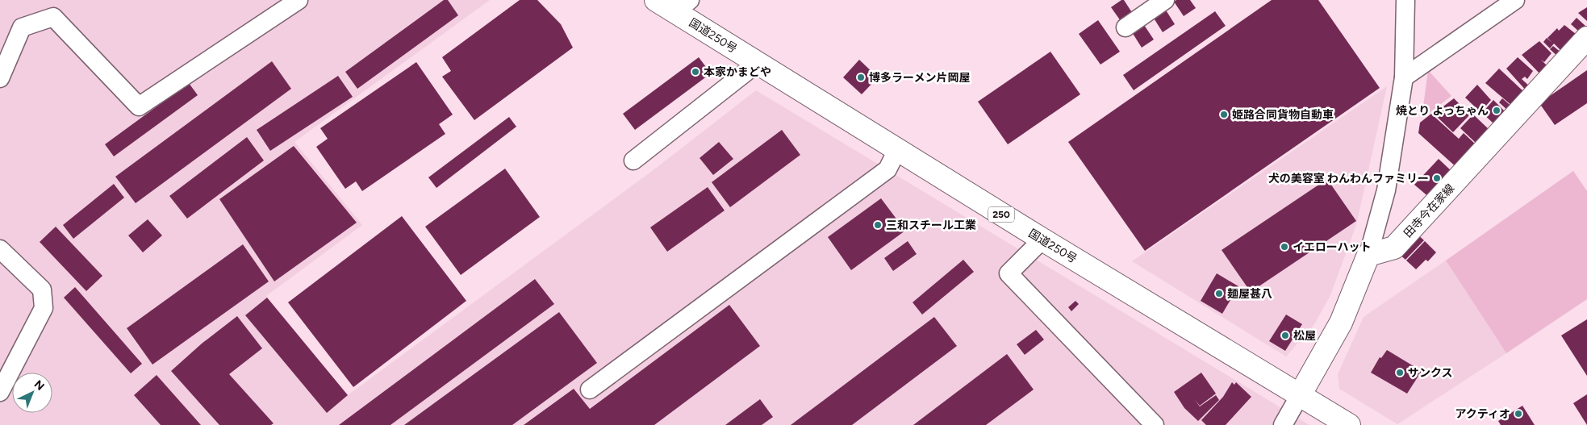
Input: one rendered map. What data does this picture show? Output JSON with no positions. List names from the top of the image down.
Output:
{
  "streets": {
    "main road": ["国道250号", "田寺今在家線", "250"]
  },
  "places": [
    "本家かまどや",
    "博多ラーメン片岡屋",
    "焼とり よっちゃん",
    "姫路合同貨物自動車",
    "犬の美容室 わんわんファミリー",
    "三和スチール工業",
    "イエローハット",
    "麺屋甚八",
    "松屋",
    "サンクス",
    "アクティオ"
  ],
  "north": "top right"
}
